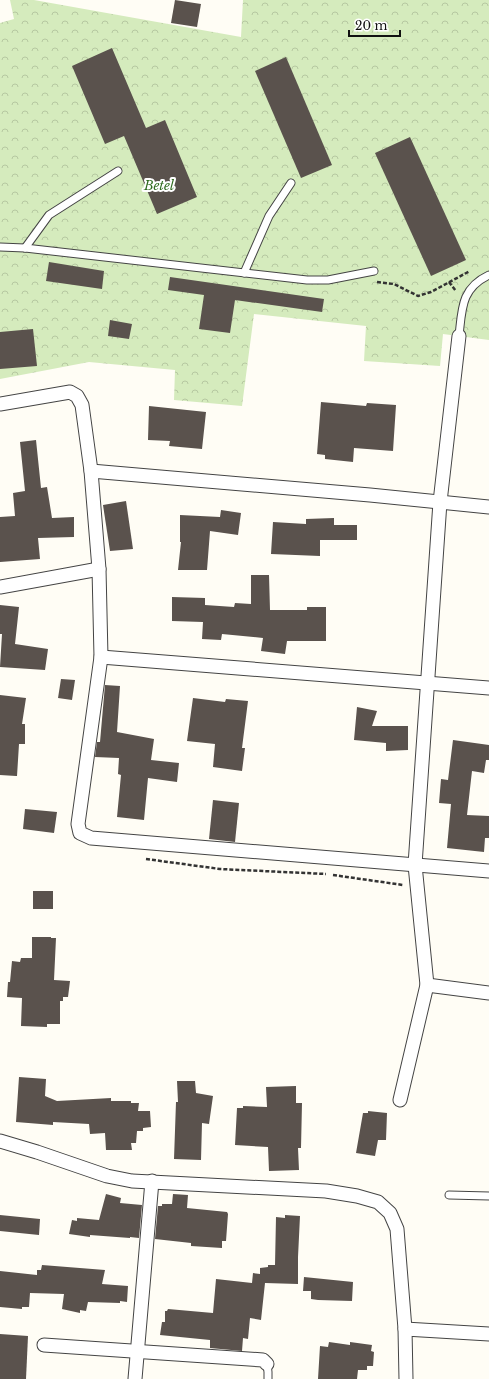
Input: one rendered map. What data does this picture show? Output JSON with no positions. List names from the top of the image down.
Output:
{
  "parks": ["Betel"],
  "scale_bar": "20 m"
}
